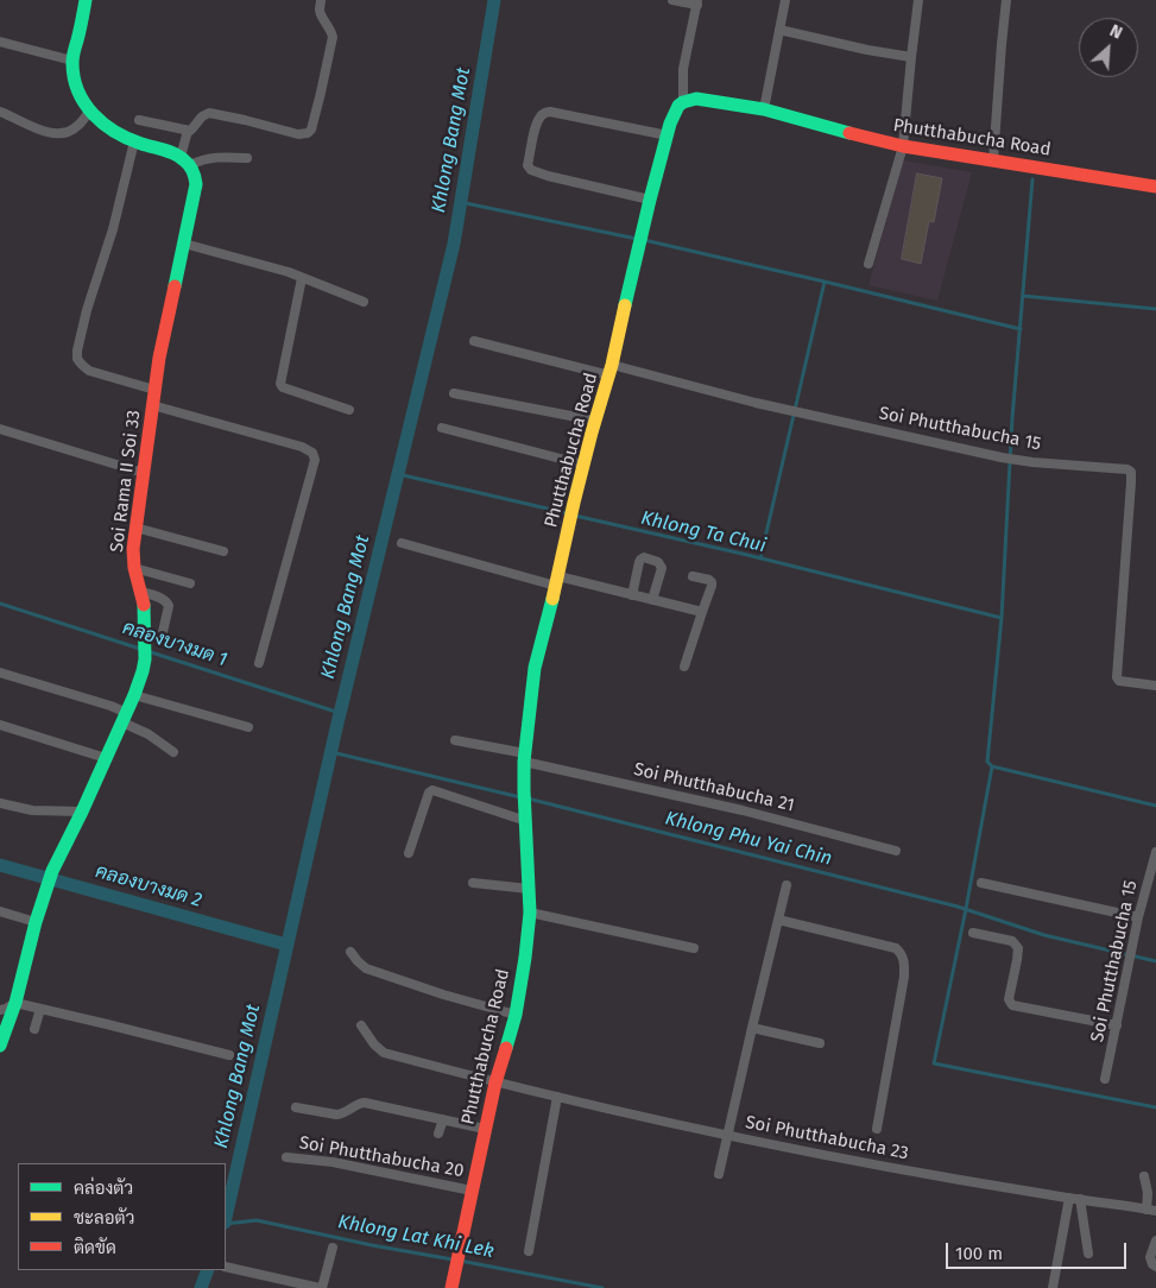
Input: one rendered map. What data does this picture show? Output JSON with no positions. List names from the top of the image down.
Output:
{
  "streets": {
    "main road": ["Phutthabucha Road", "Soi Rama II Soi 33"],
    "street": [
      "Soi Phutthabucha 15",
      "Soi Phutthabucha 21",
      "Soi Phutthabucha 23",
      "Soi Phutthabucha 20"
    ]
  },
  "crossings": [
    ["Phutthabucha Road", "Soi Phutthabucha 15"],
    ["Phutthabucha Road", "Soi Phutthabucha 21"],
    ["Phutthabucha Road", "Soi Phutthabucha 23"],
    ["Phutthabucha Road", "Soi Phutthabucha 20"]
  ],
  "water": [
    "Khlong Bang Mot",
    "Khlong Ta Chui",
    "คลองบางมด 1",
    "Khlong Phu Yai Chin",
    "คลองบางมด 2",
    "Khlong Lat Khi Lek"
  ],
  "legend": ["คล่องตัว", "ชะลอตัว", "ติดขัด"],
  "scale_bar": "100 m",
  "north": "top right"
}
